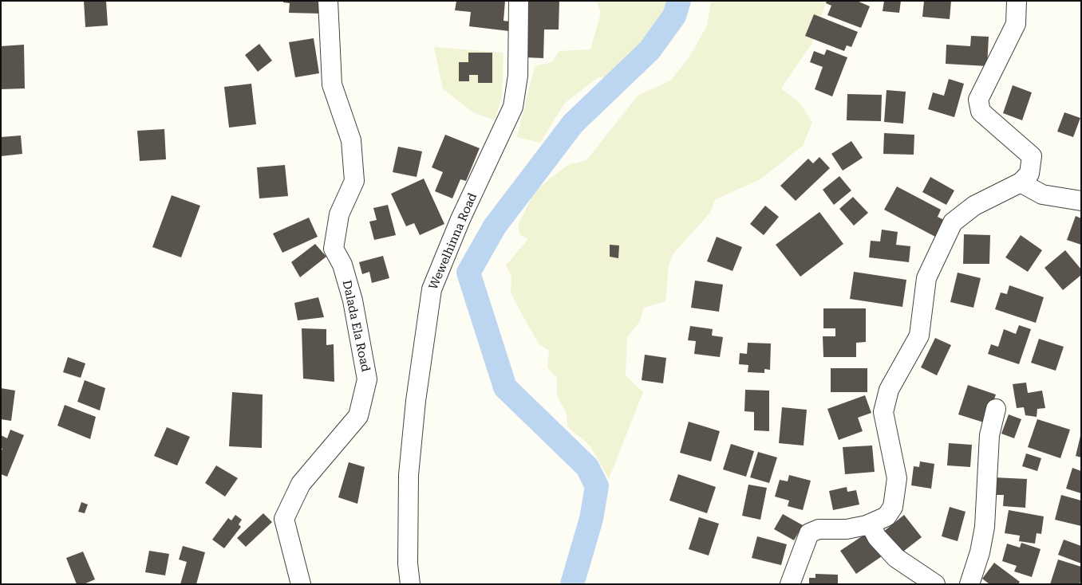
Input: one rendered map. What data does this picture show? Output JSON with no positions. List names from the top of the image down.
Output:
{
  "streets": {
    "street": ["Wewelhinna Road", "Dalada Ela Road"]
  }
}
